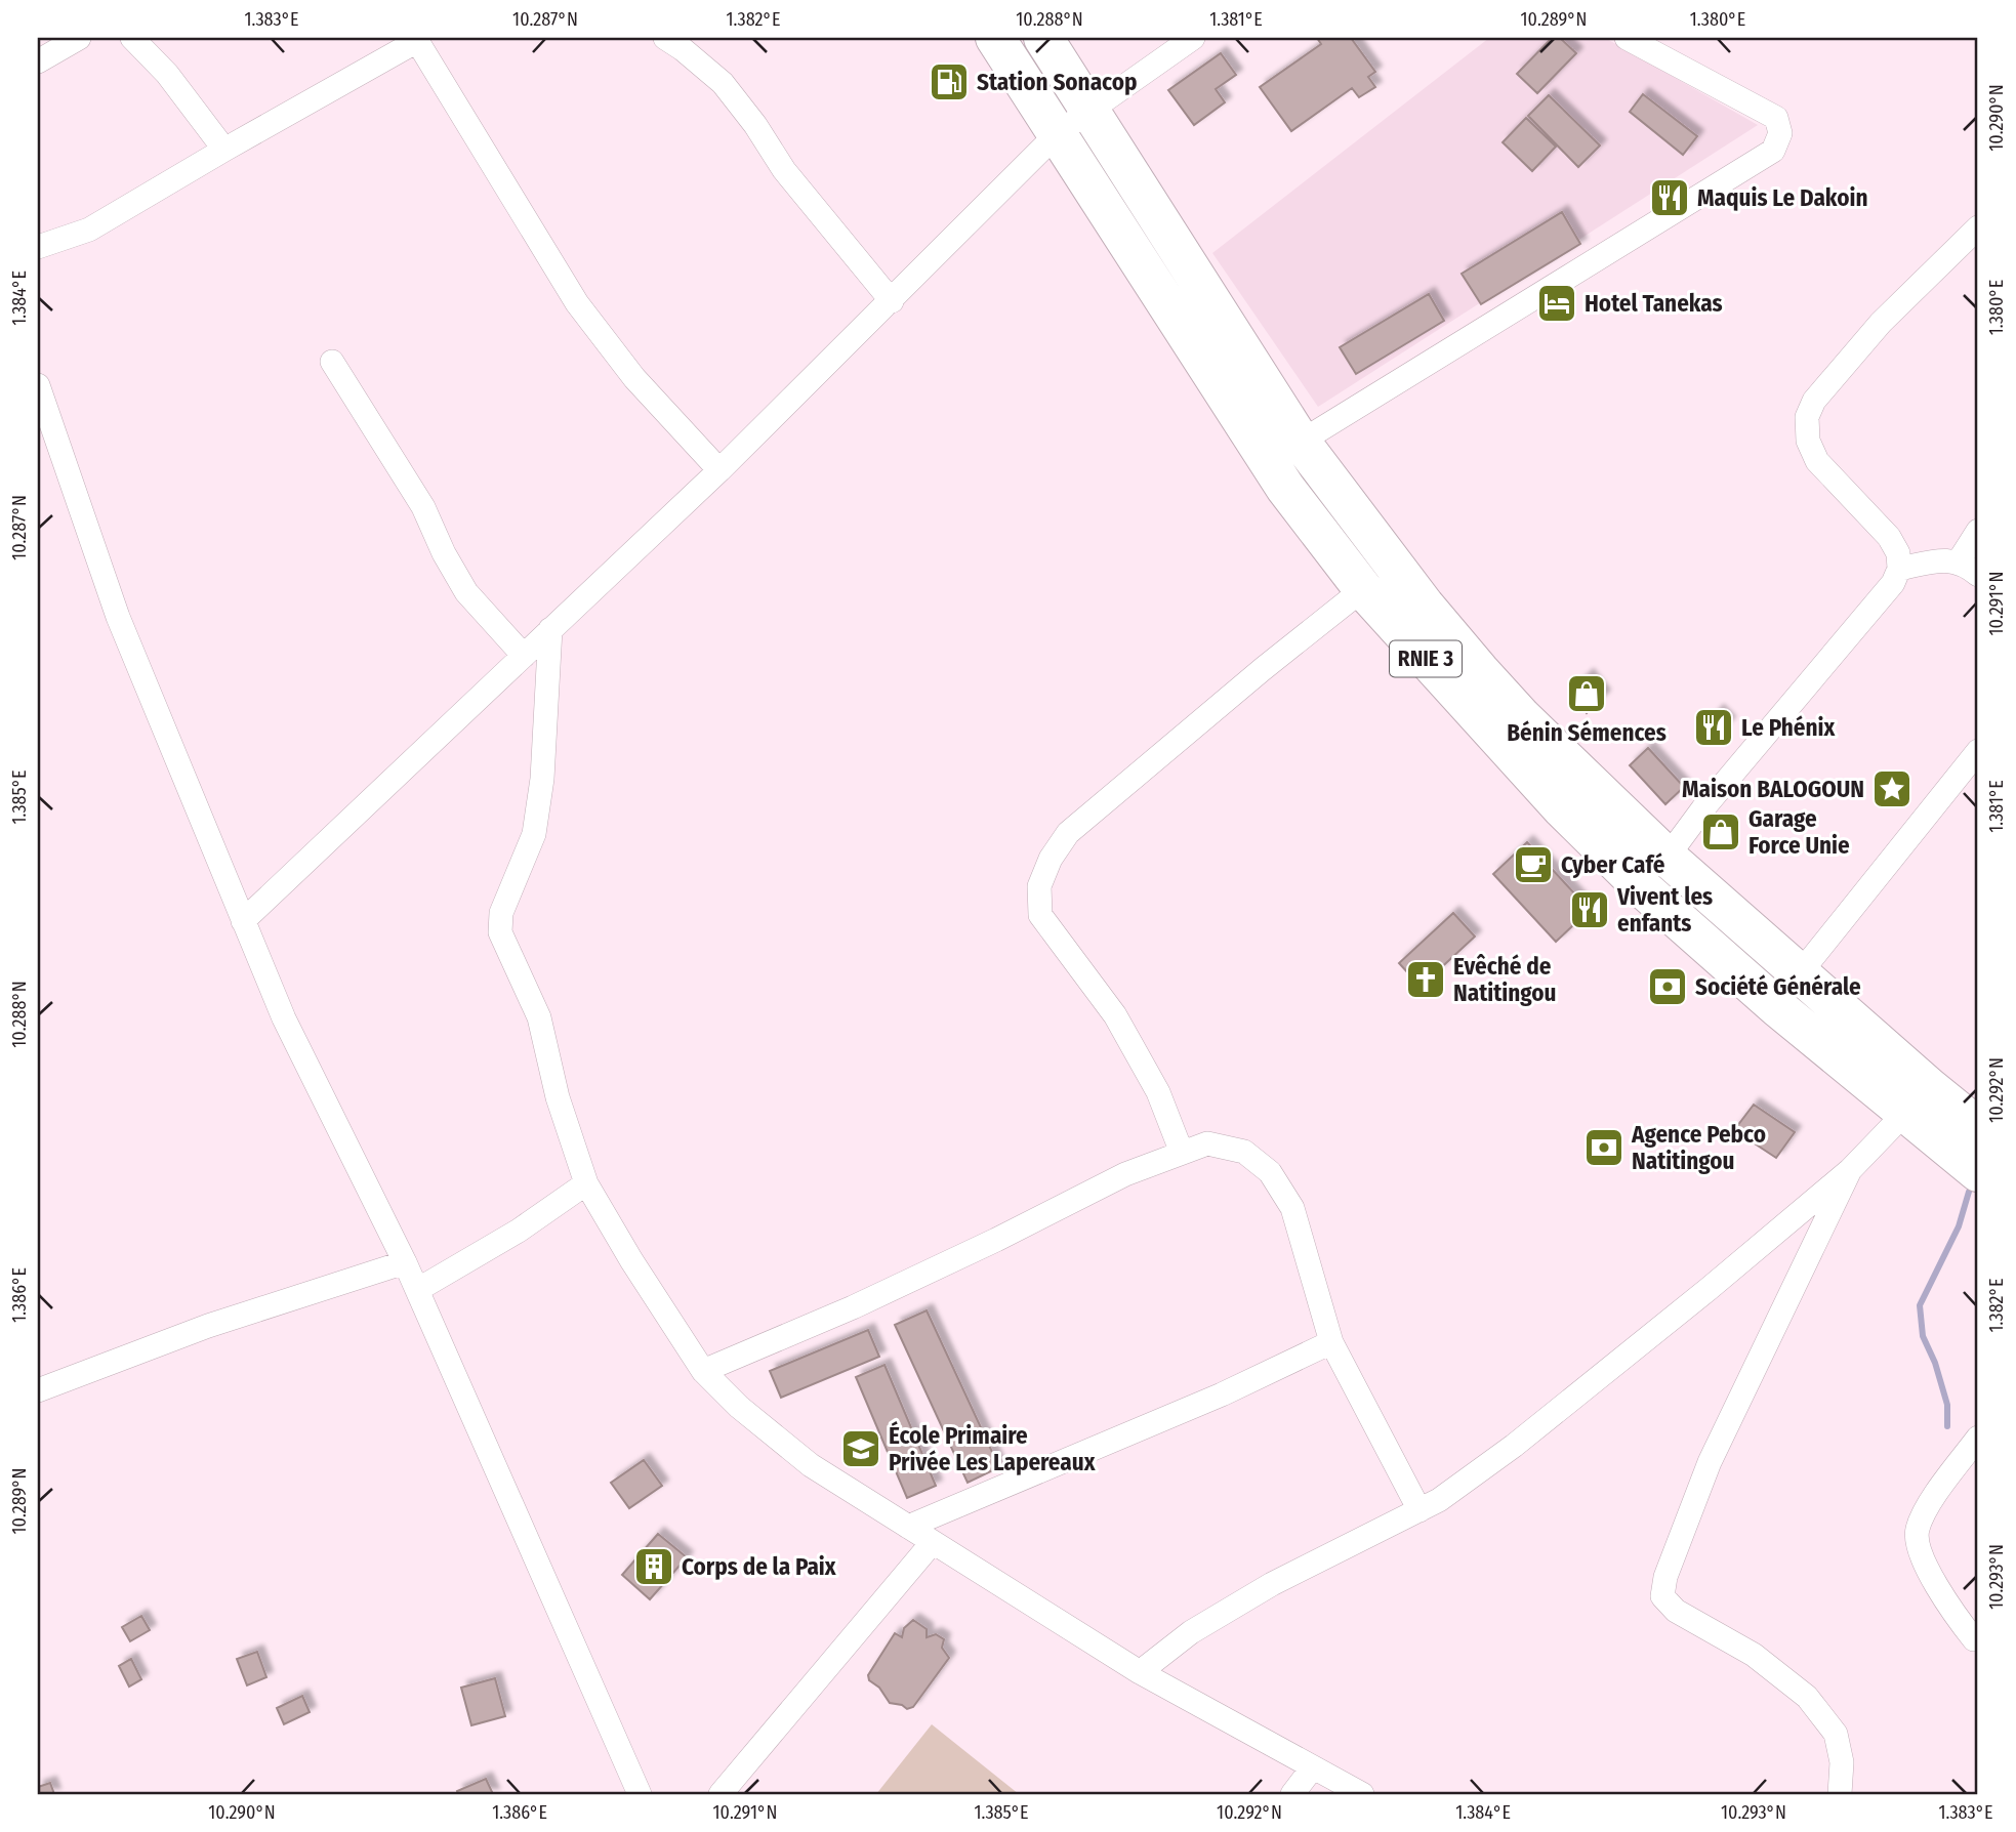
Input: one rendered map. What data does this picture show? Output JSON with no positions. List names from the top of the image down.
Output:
{
  "streets": {
    "highway": ["RNIE 3"]
  },
  "places": {
    "fuel station": ["Station Sonacop"],
    "restaurant": ["Maquis Le Dakoin", "Le Phénix", "Vivent les enfants"],
    "hotel": ["Hotel Tanekas"],
    "shop": ["Bénin Sémences", "Garage Force Unie"],
    "place": ["Maison BALOGOUN"],
    "cafe": ["Cyber Café"],
    "church": ["Evêché de Natitingou"],
    "bank": ["Société Générale", "Agence Pebco Natitingou"],
    "school or university": ["École Primaire Privée Les Lapereaux"],
    "building": ["Corps de la Paix"]
  },
  "coordinates": [
    "1.383°E",
    "10.287°N",
    "1.382°E",
    "10.288°N",
    "1.381°E",
    "10.289°N",
    "1.380°E",
    "10.290°N",
    "1.384°E",
    "10.291°N",
    "1.385°E",
    "10.292°N",
    "1.386°E",
    "10.293°N"
  ]
}
